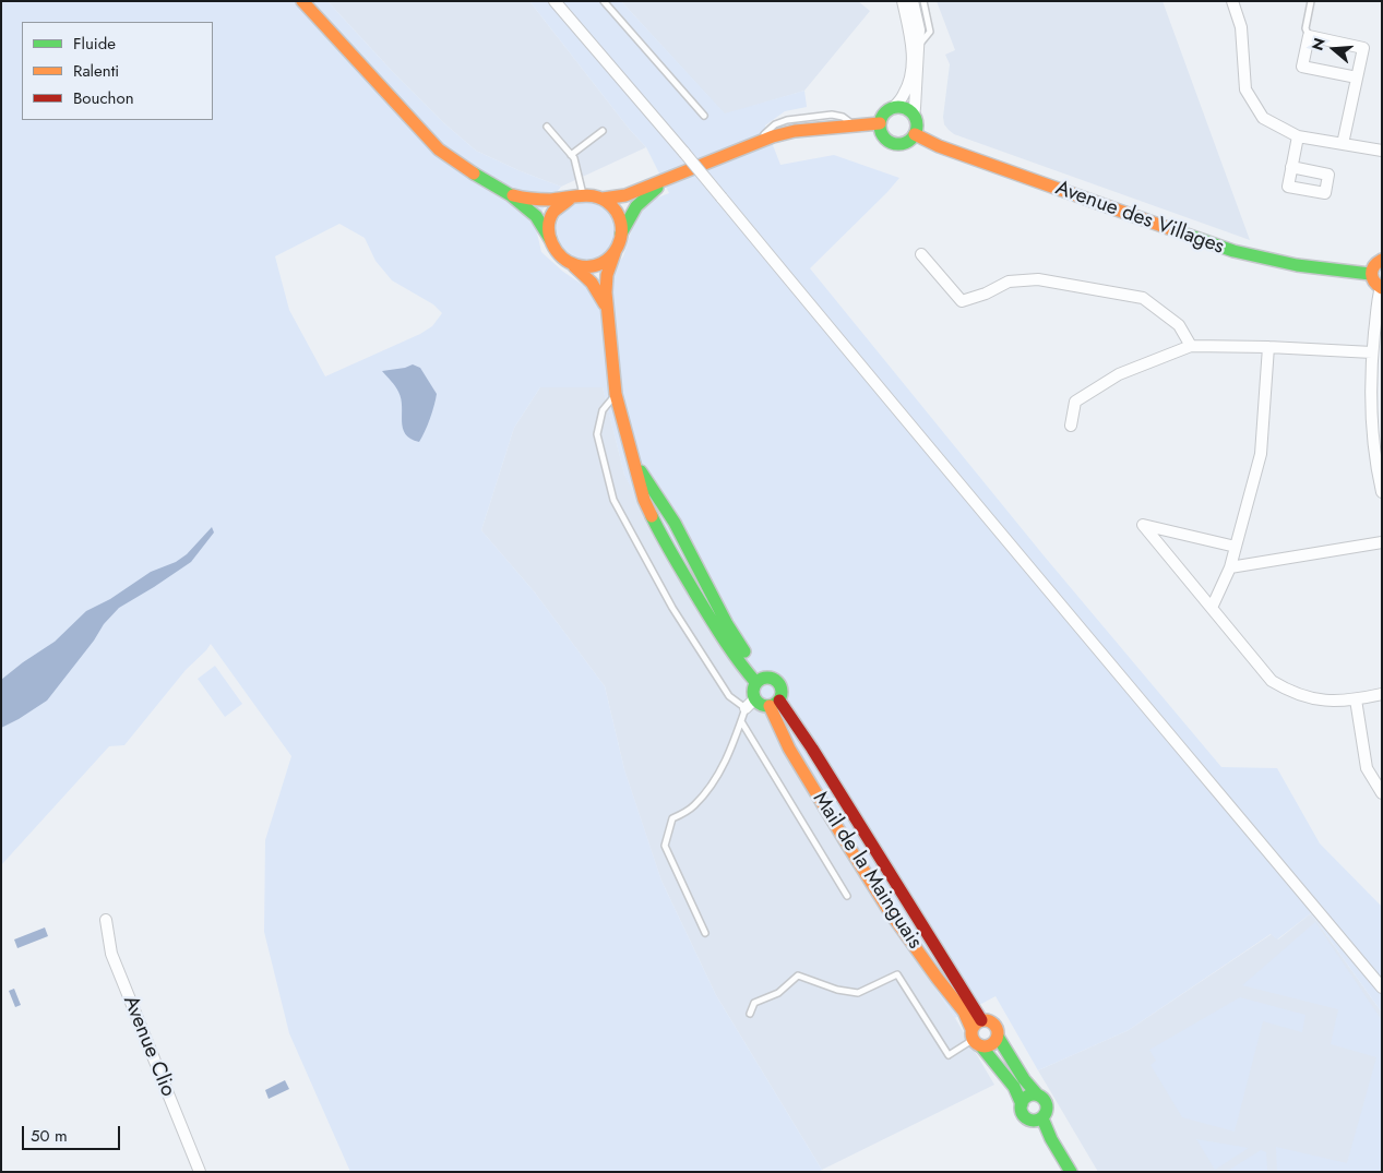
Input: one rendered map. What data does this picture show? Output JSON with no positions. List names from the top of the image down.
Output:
{
  "streets": {
    "street": ["Avenue des Villages", "Mail de la Mainguais", "Avenue Clio"]
  },
  "legend": ["Fluide", "Ralenti", "Bouchon"],
  "scale_bar": "50 m",
  "north": "left"
}
